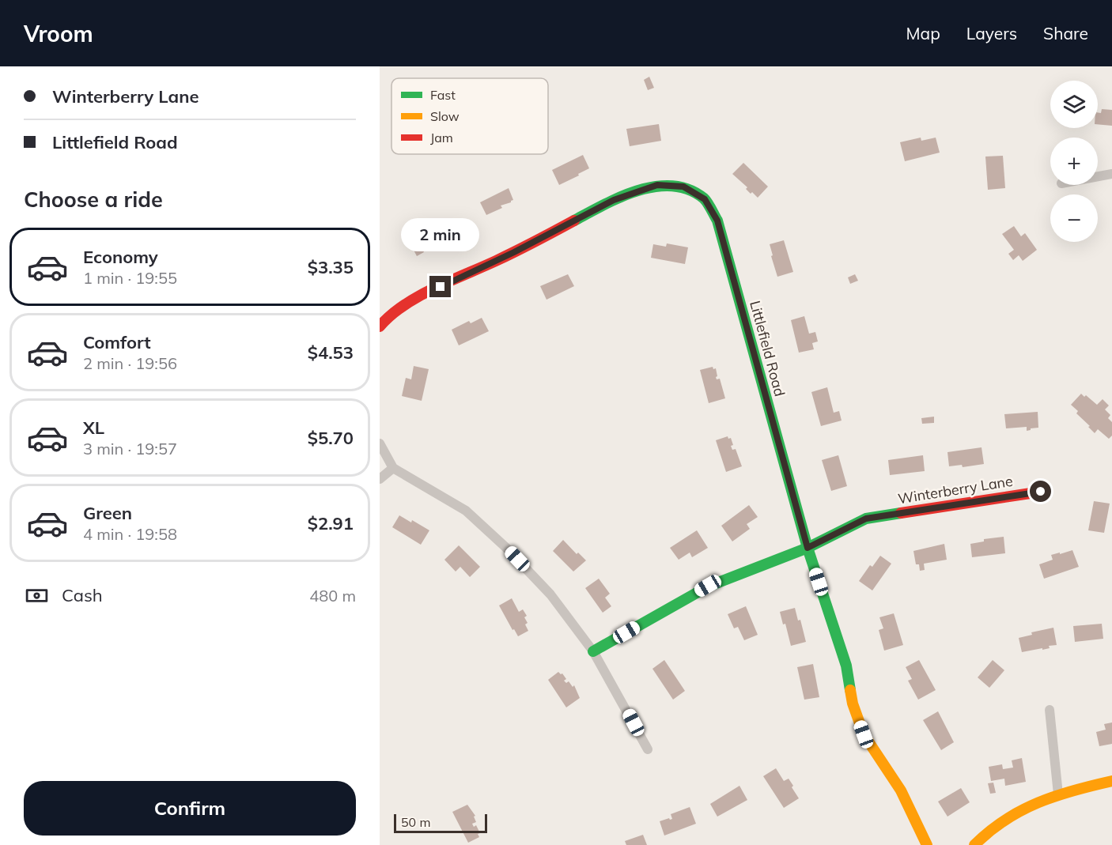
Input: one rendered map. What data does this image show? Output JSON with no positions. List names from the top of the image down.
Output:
{
  "streets": {
    "street": ["Littlefield Road", "Winterberry Lane"]
  },
  "crossings": [
    ["Littlefield Road", "Winterberry Lane"]
  ],
  "legend": ["Fast", "Slow", "Jam"],
  "scale_bar": "50 m",
  "page": {
    "header": "Vroom",
    "nav": ["Map", "Layers", "Share"],
    "banner": ["Winterberry Lane", "Littlefield Road"],
    "map_buttons": ["+", "−"],
    "heading": "Choose a ride",
    "bubble": "2 min",
    "list": [
      {
        "name": "Economy",
        "note": "1 min · 19:55",
        "value": "$3.35"
      },
      {
        "name": "Comfort",
        "note": "2 min · 19:56",
        "value": "$4.53"
      },
      {
        "name": "XL",
        "note": "3 min · 19:57",
        "value": "$5.70"
      },
      {
        "name": "Green",
        "note": "4 min · 19:58",
        "value": "$2.91"
      }
    ],
    "pay": ["Cash", "480 m"],
    "buttons": "Confirm",
    "scale": "50 m"
  }
}
